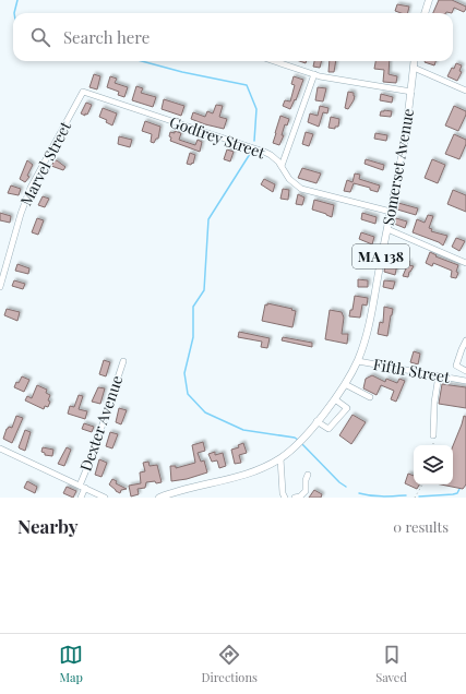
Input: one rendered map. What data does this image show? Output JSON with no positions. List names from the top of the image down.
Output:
{
  "streets": {
    "main road": ["Somerset Avenue", "MA 138"],
    "street": [
      "Godfrey Street",
      "Marvel Street",
      "Fifth Street",
      "Dexter Avenue"
    ]
  },
  "crossings": [
    ["Godfrey Street", "Marvel Street"],
    ["Godfrey Street", "Somerset Avenue"],
    ["Somerset Avenue", "Fifth Street"]
  ],
  "page": {
    "search": "Search here",
    "heading": ["Nearby", "0 results"],
    "nav": ["Map", "Directions", "Saved"]
  }
}
